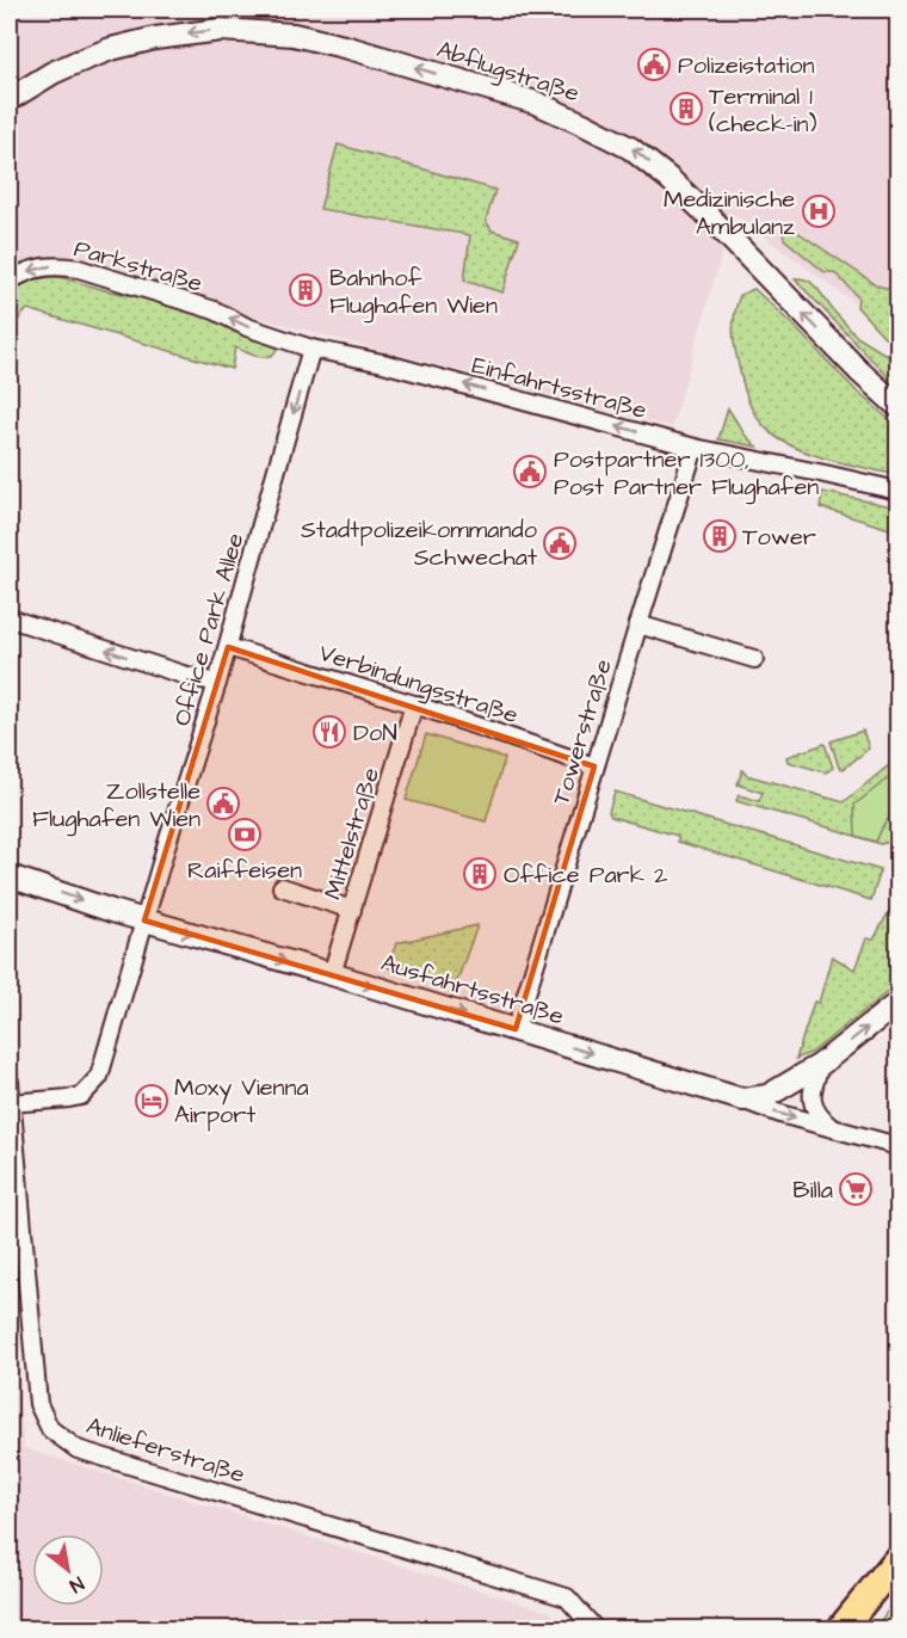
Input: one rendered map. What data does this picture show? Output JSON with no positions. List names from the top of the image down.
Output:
{
  "streets": {
    "street": [
      "Abflugstraße",
      "Parkstraße",
      "Einfahrtsstraße",
      "Office Park Allee",
      "Verbindungsstraße",
      "Towerstraße",
      "Mittelstraße",
      "Ausfahrtsstraße",
      "Anlieferstraße"
    ]
  },
  "crossings": [
    ["Parkstraße", "Einfahrtsstraße"],
    ["Einfahrtsstraße", "Office Park Allee"],
    ["Einfahrtsstraße", "Towerstraße"],
    ["Office Park Allee", "Verbindungsstraße"],
    ["Office Park Allee", "Ausfahrtsstraße"],
    ["Office Park Allee", "Anlieferstraße"],
    ["Verbindungsstraße", "Towerstraße"],
    ["Verbindungsstraße", "Mittelstraße"],
    ["Towerstraße", "Ausfahrtsstraße"],
    ["Mittelstraße", "Ausfahrtsstraße"]
  ],
  "one_way": [
    "Abflugstraße",
    "Parkstraße",
    "Einfahrtsstraße",
    "Office Park Allee",
    "Ausfahrtsstraße"
  ],
  "places": {
    "public building": [
      "Polizeistation",
      "Postpartner 1300, Post Partner Flughafen",
      "Stadtpolizeikommando Schwechat",
      "Zollstelle Flughafen Wien"
    ],
    "building": [
      "Terminal 1 (check-in)",
      "Bahnhof Flughafen Wien",
      "Tower",
      "Office Park 2"
    ],
    "hospital": ["Medizinische Ambulanz"],
    "restaurant": ["DoN"],
    "bank": ["Raiffeisen"],
    "hotel": ["Moxy Vienna Airport"],
    "supermarket": ["Billa"]
  },
  "north": "bottom right"
}
